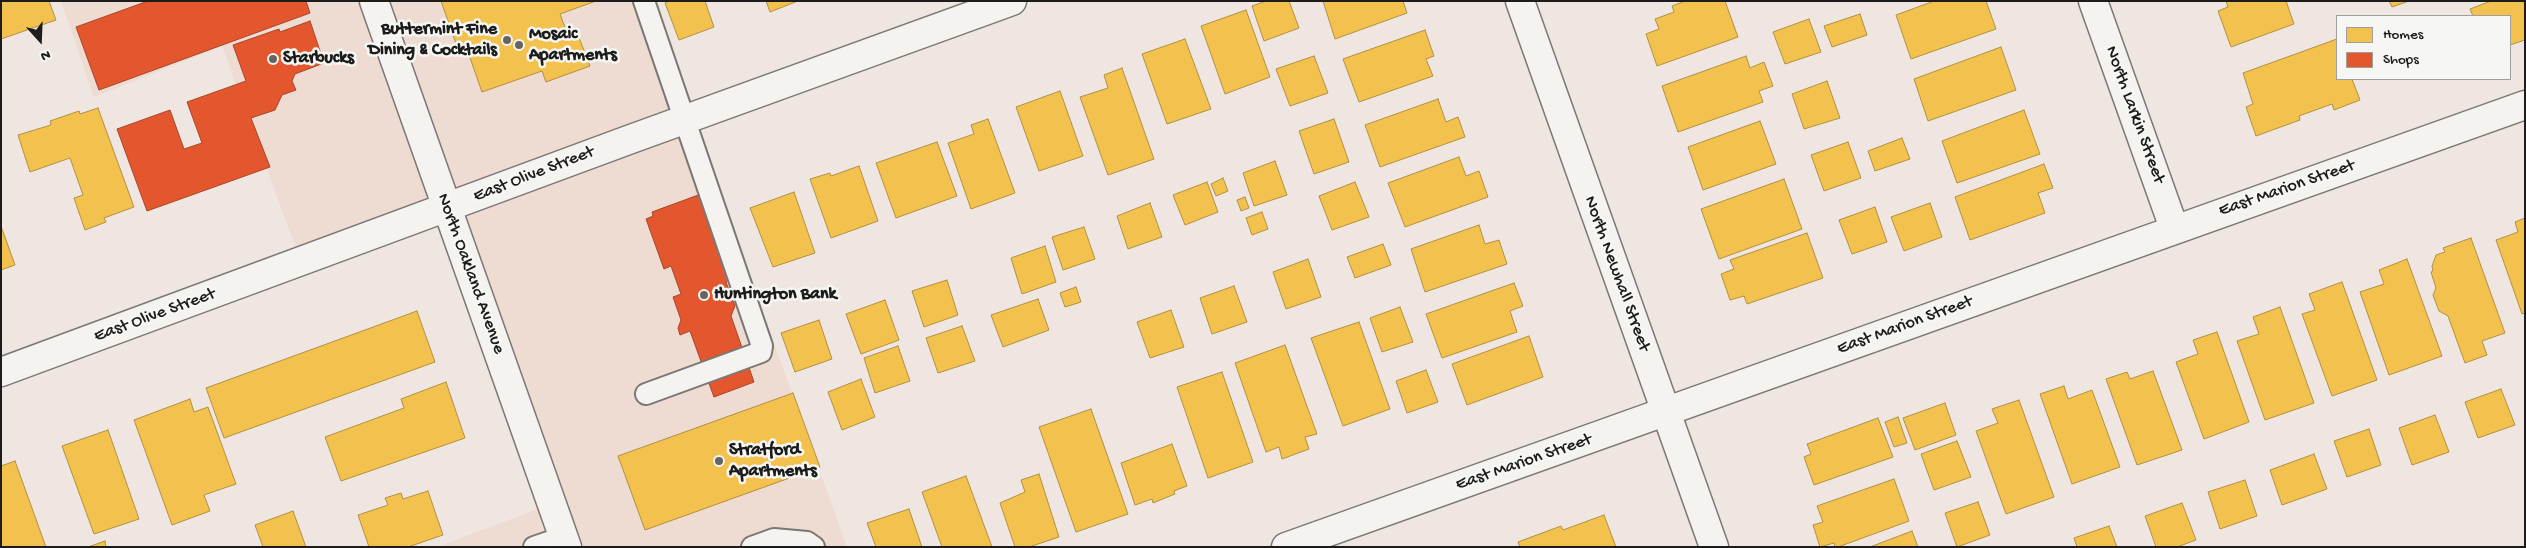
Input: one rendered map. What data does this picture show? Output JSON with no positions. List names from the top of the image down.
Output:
{
  "streets": {
    "street": [
      "North Larkin Street",
      "East Olive Street",
      "East Marion Street",
      "North Oakland Avenue",
      "North Newhall Street"
    ]
  },
  "crossings": [
    ["North Larkin Street", "East Marion Street"],
    ["East Olive Street", "North Oakland Avenue"],
    ["East Marion Street", "North Newhall Street"]
  ],
  "places": [
    "Buttermint Fine Dining & Cocktails",
    "Mosaic Apartments",
    "Starbucks",
    "Huntington Bank",
    "Stratford Apartments"
  ],
  "legend": ["Homes", "Shops"],
  "north": "bottom"
}
